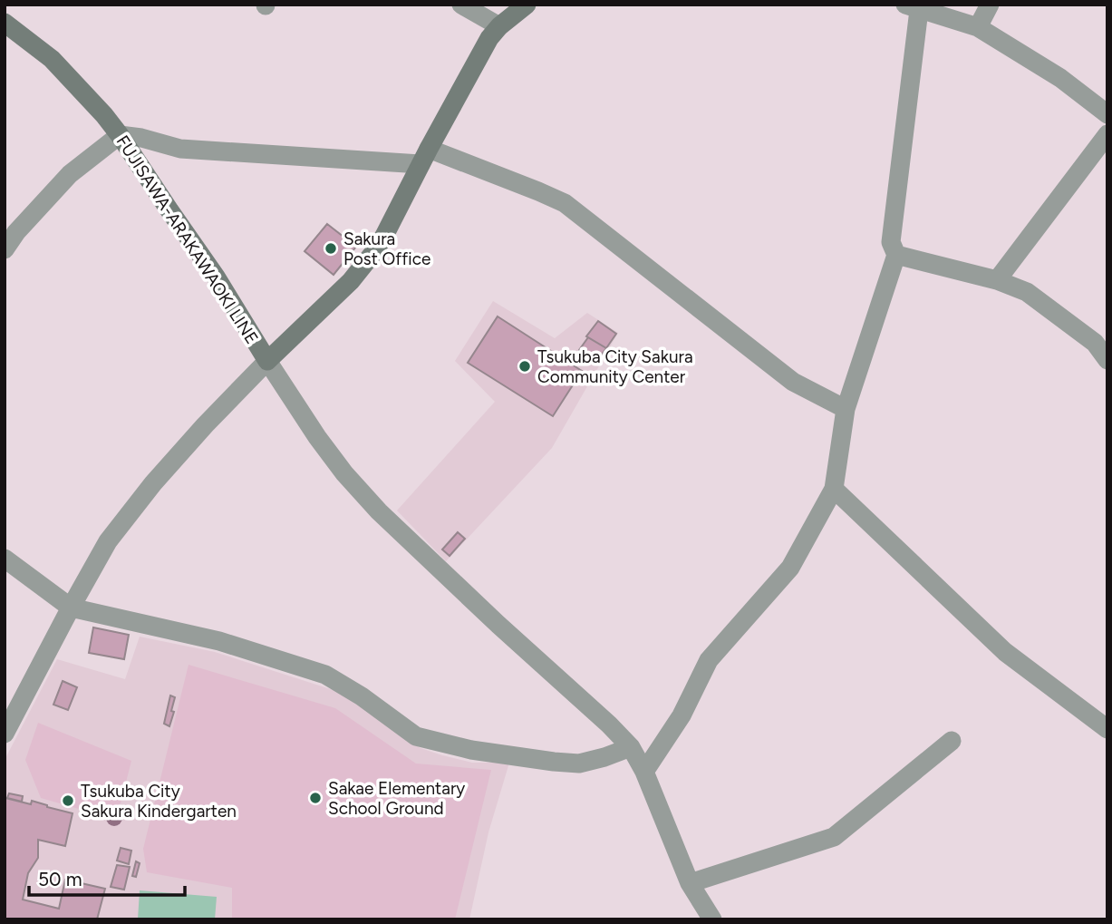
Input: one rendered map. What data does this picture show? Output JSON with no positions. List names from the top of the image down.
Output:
{
  "streets": {
    "main road": ["FUJISAWA-ARAKAWAOKI LINE"]
  },
  "places": [
    "Sakura Post Office",
    "Tsukuba City Sakura Community Center",
    "Sakae Elementary School Ground",
    "Tsukuba City Sakura Kindergarten"
  ],
  "scale_bar": "50 m"
}
